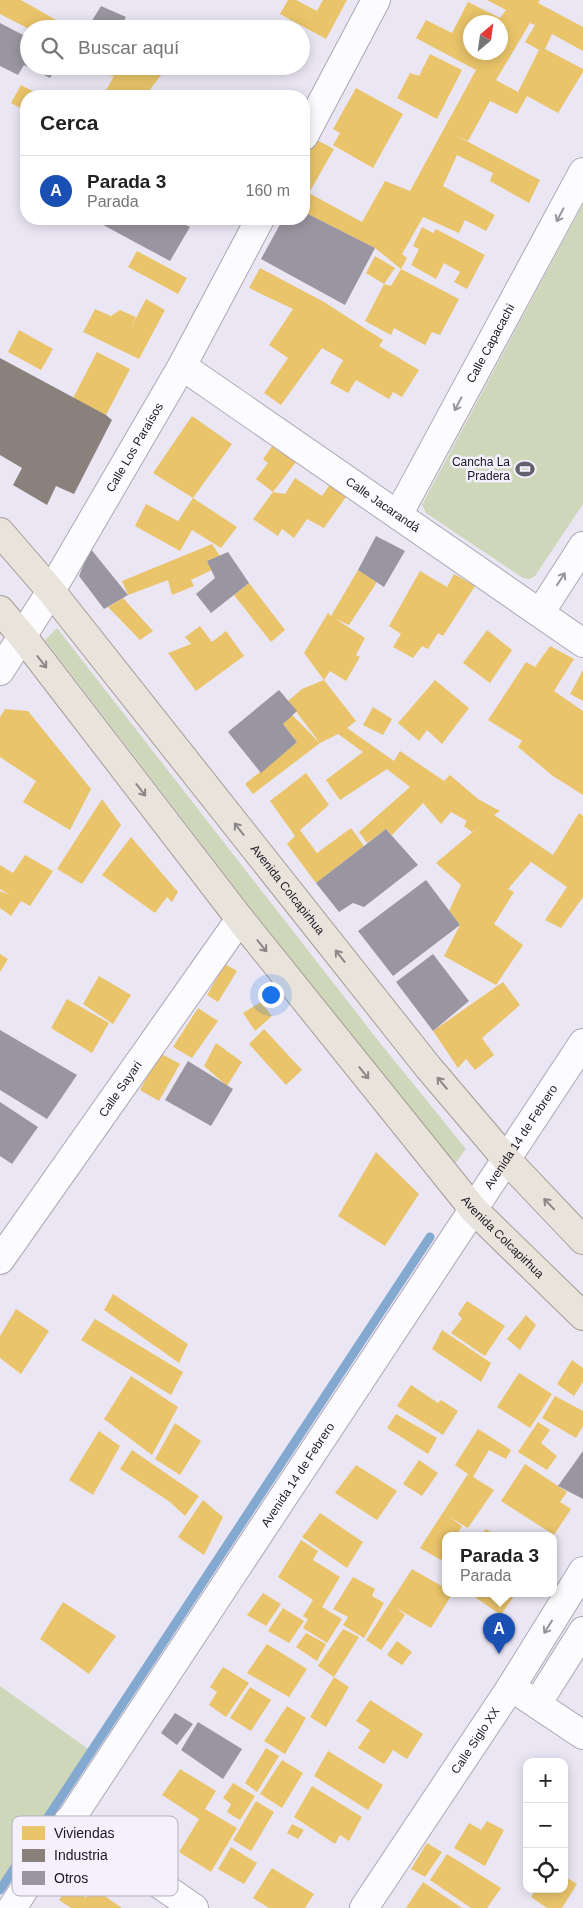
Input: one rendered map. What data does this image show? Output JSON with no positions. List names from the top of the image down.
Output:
{
  "streets": {
    "main road": ["Avenida Colcapirhua"],
    "street": [
      "Calle Capacachi",
      "Calle Los Paraísos",
      "Calle Jacarandá",
      "Calle Sayari",
      "Avenida 14 de Febrero",
      "Calle Siglo XX"
    ]
  },
  "crossings": [
    ["Calle Capacachi", "Calle Jacarandá"],
    ["Calle Los Paraísos", "Calle Jacarandá"],
    ["Calle Los Paraísos", "Avenida Colcapirhua"],
    ["Avenida Colcapirhua", "Calle Sayari"],
    ["Avenida Colcapirhua", "Avenida 14 de Febrero"]
  ],
  "one_way": ["Calle Capacachi"],
  "places": {
    "sports": ["Cancha La Pradera"]
  },
  "legend": ["Viviendas", "Industria", "Otros"],
  "north": "top right",
  "page": {
    "search": "Buscar aquí",
    "heading": "Cerca",
    "list": [
      {
        "mark": "A",
        "name": "Parada 3",
        "note": "Parada",
        "value": "160 m"
      }
    ],
    "popup": ["Parada 3", "Parada"],
    "pins": "A",
    "map_buttons": ["+", "−"]
  }
}
